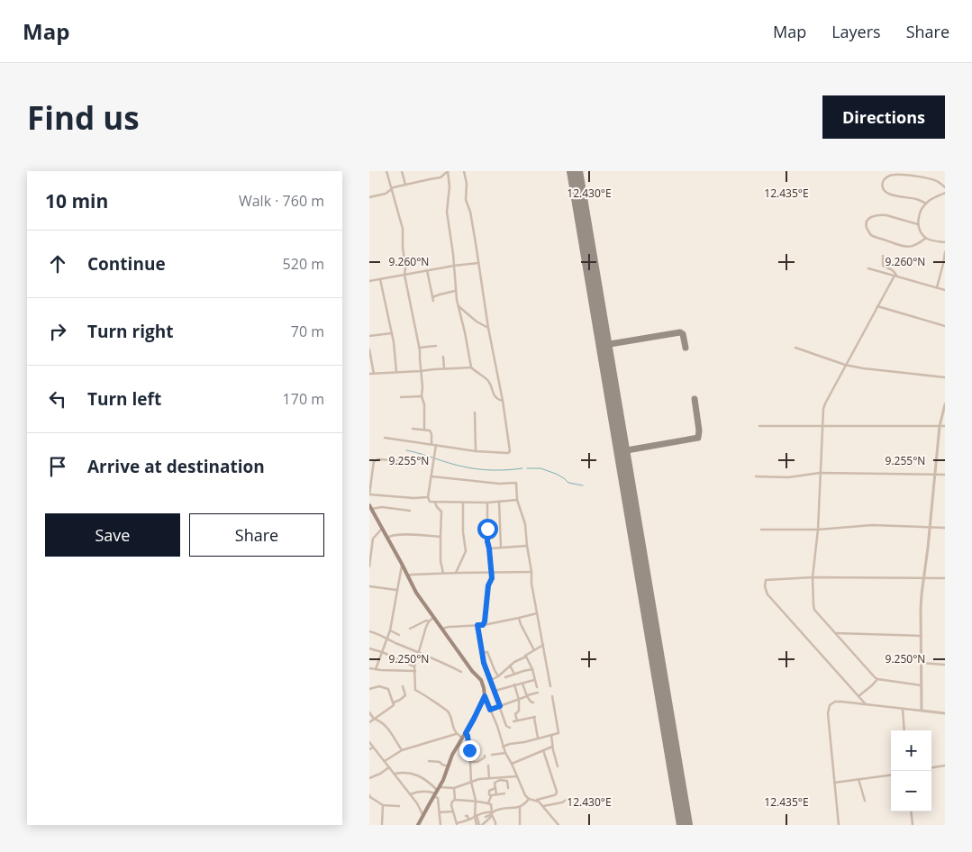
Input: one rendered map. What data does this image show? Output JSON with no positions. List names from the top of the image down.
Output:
{
  "page": {
    "header": "Map",
    "nav": ["Map", "Layers", "Share"],
    "buttons": [
      "Directions",
      ["Save", "Share"]
    ],
    "title": "Find us",
    "heading": ["10 min", "Walk · 760 m"],
    "list": [
      ["Continue", "520 m"],
      ["Turn right", "70 m"],
      ["Turn left", "170 m"],
      "Arrive at destination"
    ],
    "map_buttons": ["+", "−"]
  },
  "coordinates": [
    "12.430°E",
    "12.435°E",
    "9.260°N",
    "9.255°N",
    "9.250°N"
  ]
}
